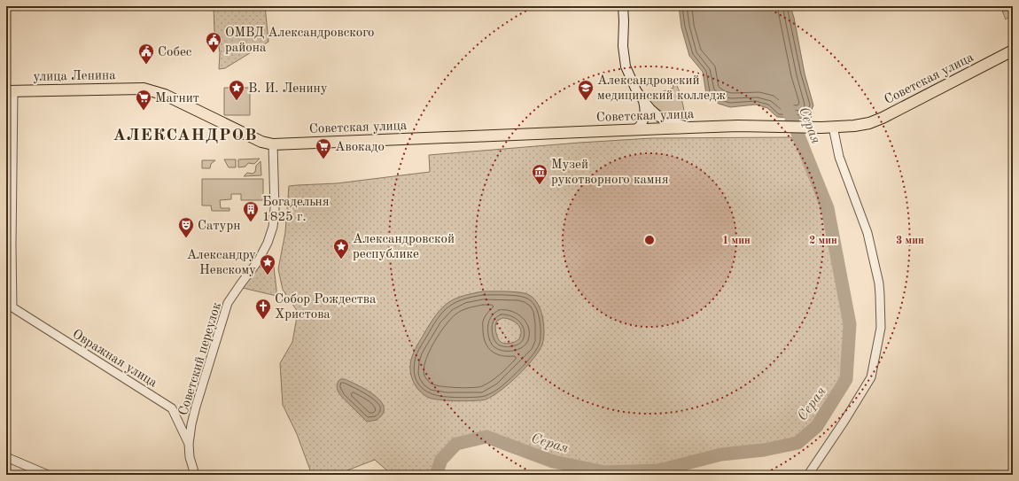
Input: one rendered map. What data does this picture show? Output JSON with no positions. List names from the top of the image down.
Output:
{
  "streets": {
    "main road": ["улица Ленина", "Советская улица"],
    "street": ["Овражная улица", "Советский переулок"]
  },
  "crossings": [
    ["улица Ленина", "Советская улица"],
    ["улица Ленина", "Овражная улица"],
    ["Советская улица", "Советский переулок"],
    ["Овражная улица", "Советский переулок"]
  ],
  "districts": ["АЛЕКСАНДРОВ"],
  "water": ["Серая"],
  "places": {
    "public building": ["ОМВД Александровского района", "Собес"],
    "place": ["В. И. Ленину", "Александровской республике", "Александру Невскому"],
    "school or university": ["Александровский медицинский колледж"],
    "supermarket": ["Магнит", "Авокадо"],
    "museum": ["Музей рукотворного камня"],
    "building": ["Богадельня 1825 г."],
    "theatre": ["Сатурн"],
    "church": ["Собор Рождества Христова"]
  },
  "rings": ["1 мин", "2 мин", "3 мин"]
}
